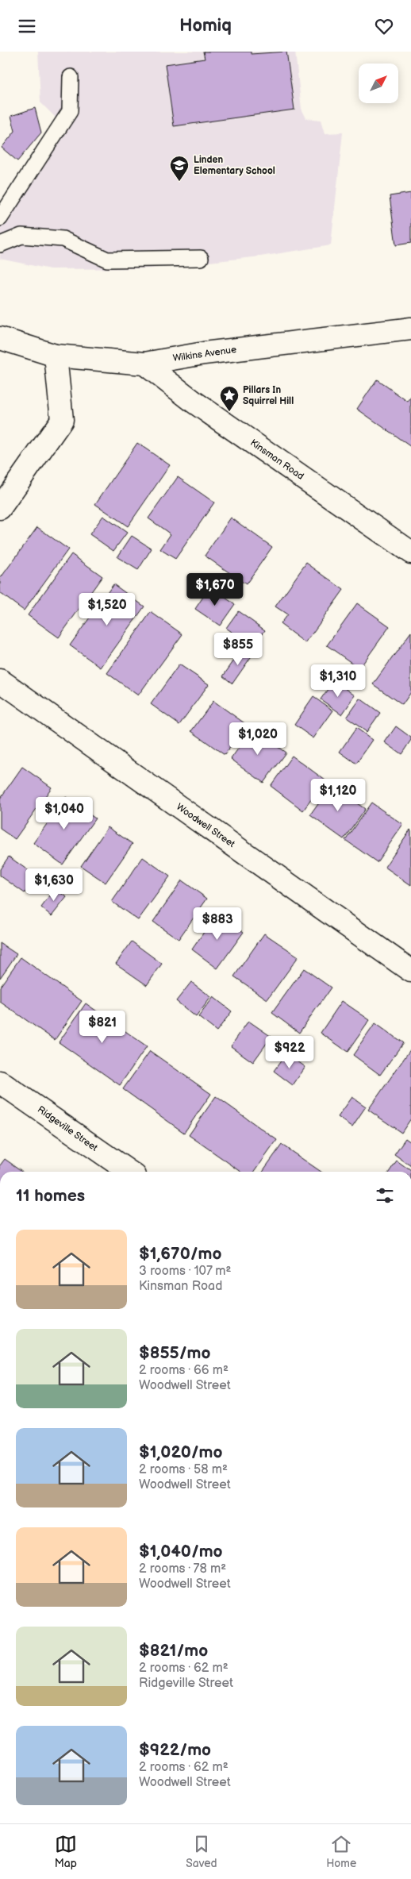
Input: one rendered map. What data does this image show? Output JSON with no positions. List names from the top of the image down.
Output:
{
  "streets": {
    "street": [
      "Wilkins Avenue",
      "Kinsman Road",
      "Woodwell Street",
      "Ridgeville Street"
    ]
  },
  "crossings": [
    ["Wilkins Avenue", "Kinsman Road"]
  ],
  "places": {
    "school or university": ["Linden Elementary School"],
    "place": ["Pillars In Squirrel Hill"]
  },
  "north": "top right",
  "page": {
    "header": "Homiq",
    "price": [
      "$1,670",
      "$1,520",
      "$855",
      "$1,310",
      "$1,020",
      "$1,120",
      "$1,040",
      "$1,630",
      "$883",
      "$821",
      "$922"
    ],
    "heading": "11 homes",
    "list": [
      {
        "name": "$1,670/mo",
        "note": "3 rooms · 107 m² · Kinsman Road"
      },
      {
        "name": "$855/mo",
        "note": "2 rooms · 66 m² · Woodwell Street"
      },
      {
        "name": "$1,020/mo",
        "note": "2 rooms · 58 m² · Woodwell Street"
      },
      {
        "name": "$1,040/mo",
        "note": "2 rooms · 78 m² · Woodwell Street"
      },
      {
        "name": "$821/mo",
        "note": "2 rooms · 62 m² · Ridgeville Street"
      },
      {
        "name": "$922/mo",
        "note": "2 rooms · 62 m² · Woodwell Street"
      }
    ],
    "tabs": ["Map", "Saved", "Home"]
  }
}
